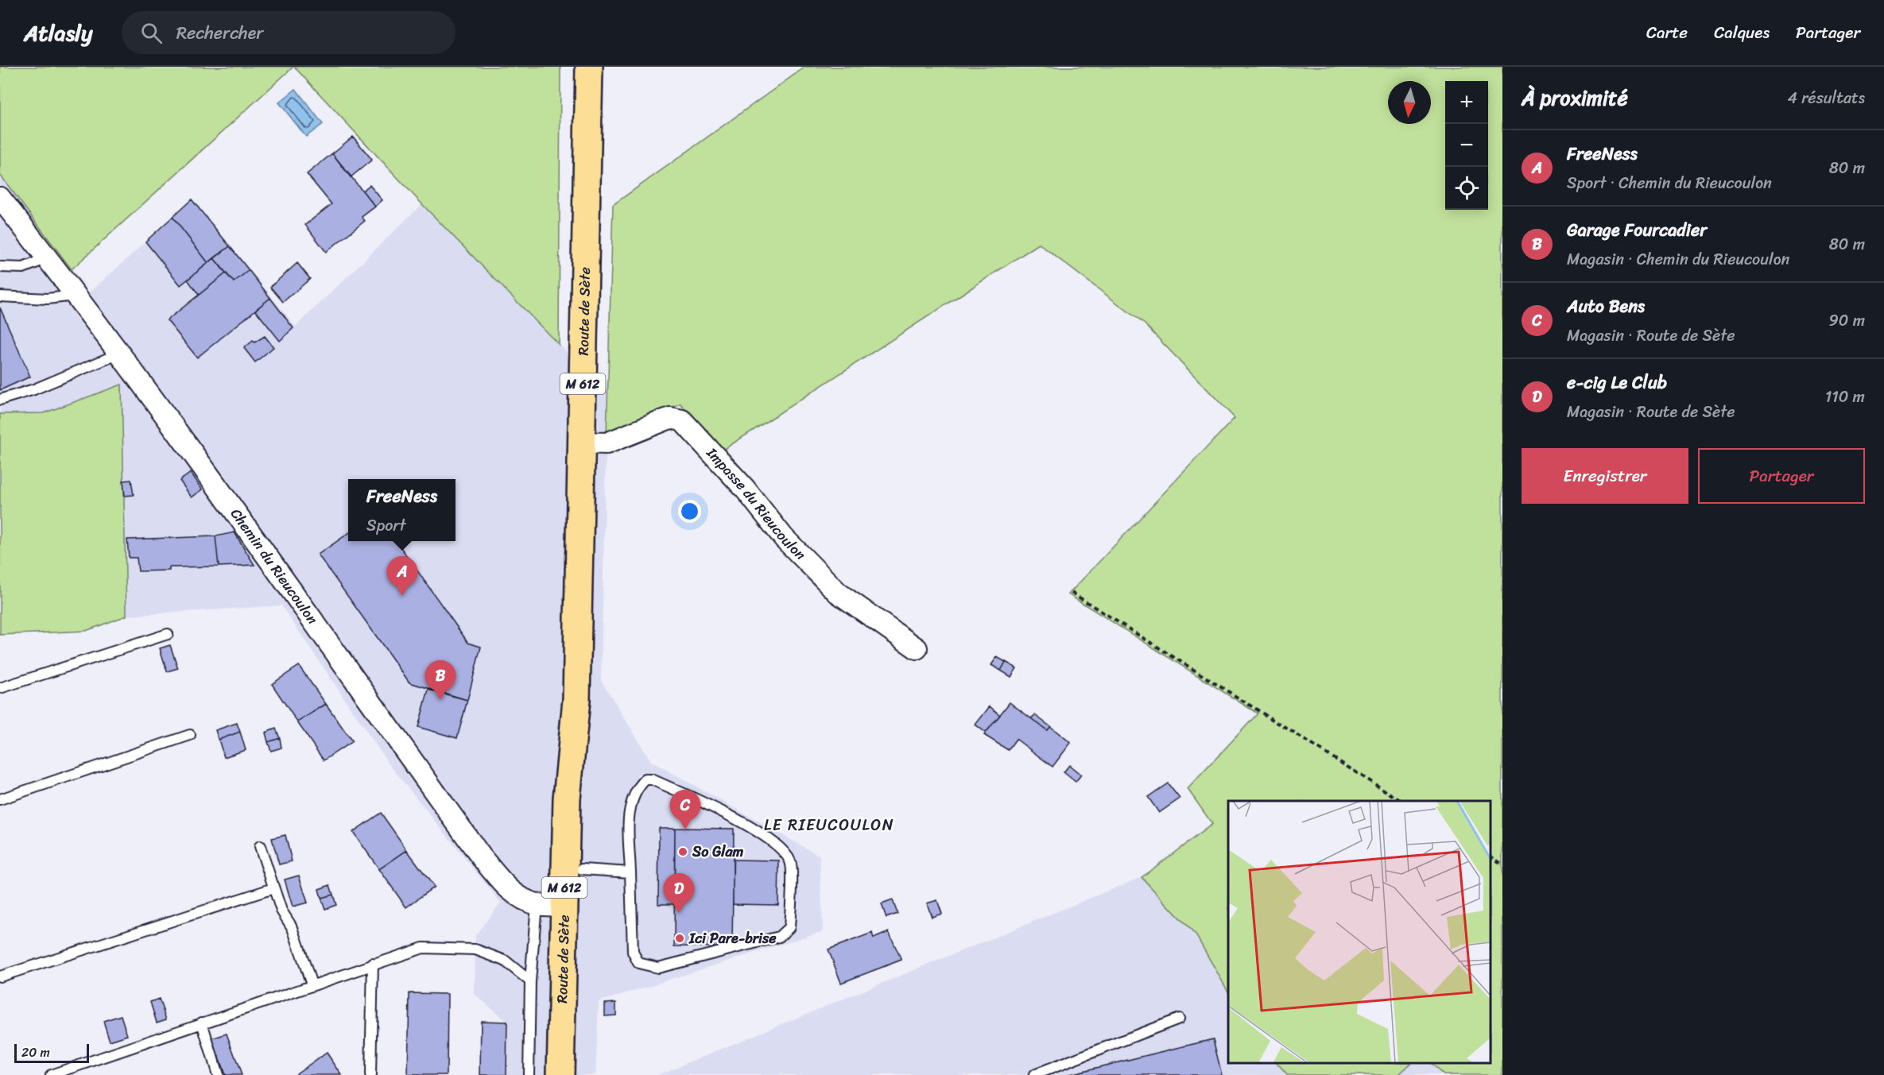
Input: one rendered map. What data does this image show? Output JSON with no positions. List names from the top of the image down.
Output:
{
  "streets": {
    "main road": ["Route de Sète", "M 612"],
    "street": ["Impasse du Rieucoulon", "Chemin du Rieucoulon"]
  },
  "crossings": [
    ["Route de Sète", "Impasse du Rieucoulon"],
    ["Route de Sète", "Chemin du Rieucoulon"]
  ],
  "districts": ["LE RIEUCOULON"],
  "places": ["So Glam", "Ici Pare-brise"],
  "scale_bar": "20 m",
  "north": "bottom",
  "page": {
    "header": "Atlasly",
    "search": "Rechercher",
    "nav": ["Carte", "Calques", "Partager"],
    "heading": ["À proximité", "4 résultats"],
    "map_buttons": ["+", "−"],
    "list": [
      {
        "mark": "A",
        "name": "FreeNess",
        "note": "Sport · Chemin du Rieucoulon",
        "value": "80 m"
      },
      {
        "mark": "B",
        "name": "Garage Fourcadier",
        "note": "Magasin · Chemin du Rieucoulon",
        "value": "80 m"
      },
      {
        "mark": "C",
        "name": "Auto Bens",
        "note": "Magasin · Route de Sète",
        "value": "90 m"
      },
      {
        "mark": "D",
        "name": "e-cig Le Club",
        "note": "Magasin · Route de Sète",
        "value": "110 m"
      }
    ],
    "buttons": ["Enregistrer", "Partager"],
    "popup": ["FreeNess", "Sport"],
    "pins": [
      "A",
      "B",
      "C",
      "D"
    ],
    "scale": "20 m"
  }
}
